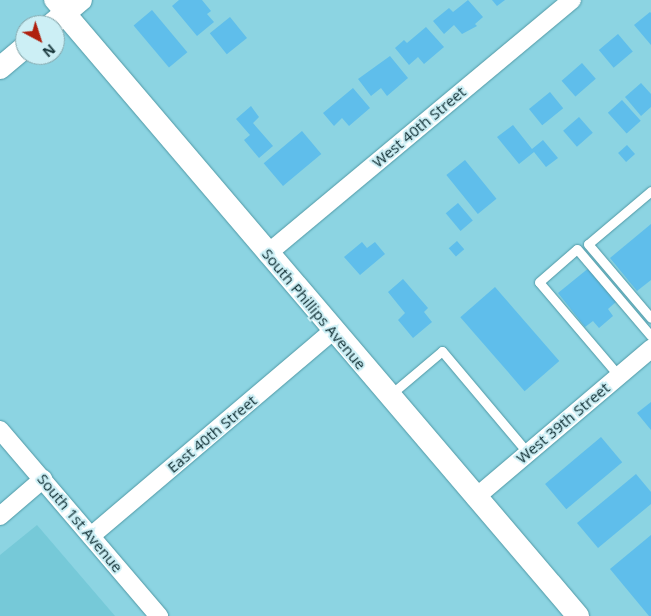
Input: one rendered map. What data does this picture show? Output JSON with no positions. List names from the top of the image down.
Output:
{
  "streets": {
    "street": [
      "West 40th Street",
      "South Phillips Avenue",
      "West 39th Street",
      "East 40th Street",
      "South 1st Avenue"
    ]
  },
  "crossings": [
    ["West 40th Street", "South Phillips Avenue"],
    ["South Phillips Avenue", "West 39th Street"],
    ["South Phillips Avenue", "East 40th Street"],
    ["East 40th Street", "South 1st Avenue"]
  ],
  "north": "bottom right"
}
